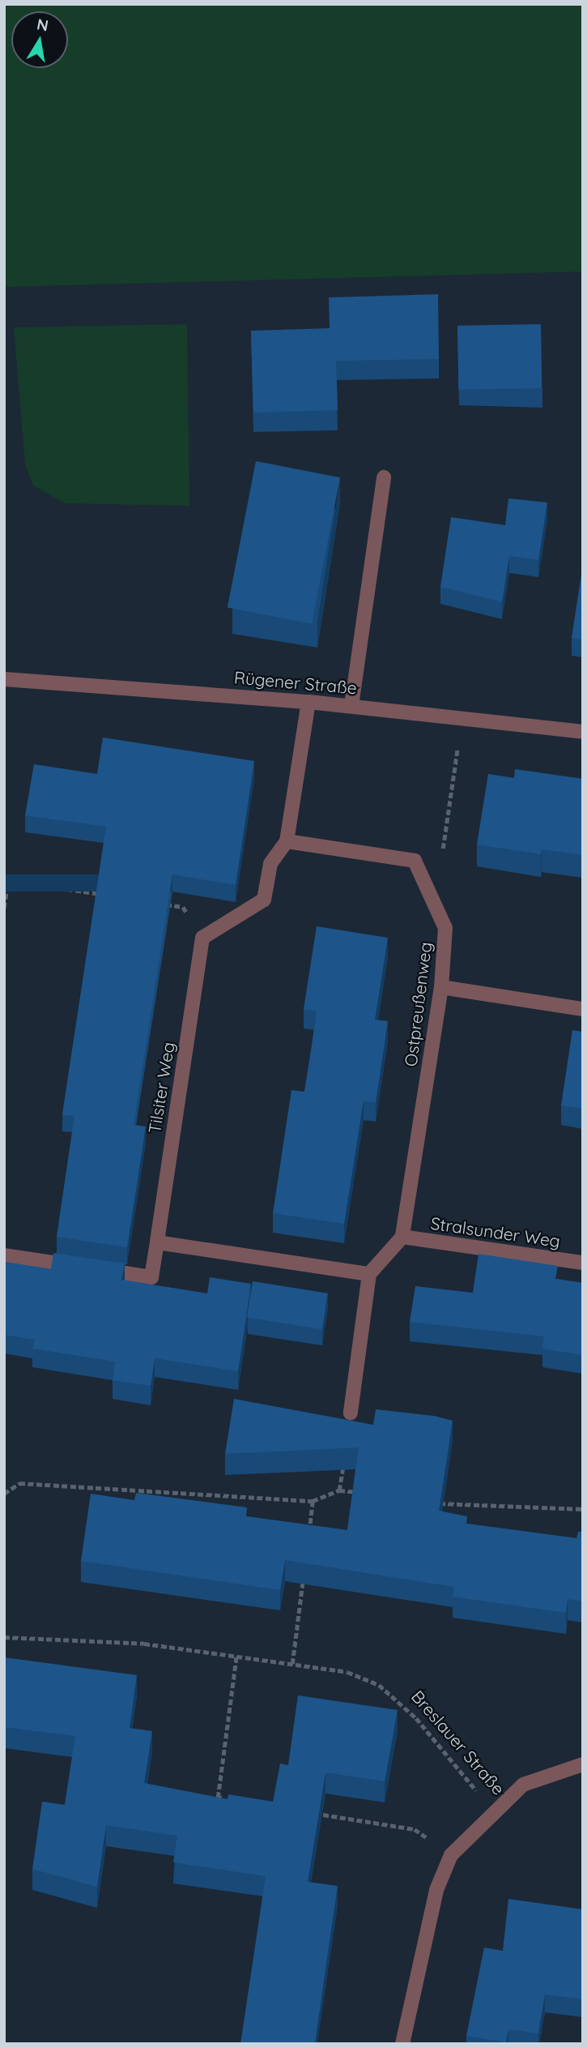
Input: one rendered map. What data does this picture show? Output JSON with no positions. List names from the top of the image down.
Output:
{
  "streets": {
    "street": [
      "Rügener Straße",
      "Ostpreußenweg",
      "Tilsiter Weg",
      "Stralsunder Weg",
      "Breslauer Straße"
    ]
  },
  "crossings": [
    ["Ostpreußenweg", "Stralsunder Weg"]
  ],
  "north": "top"
}
